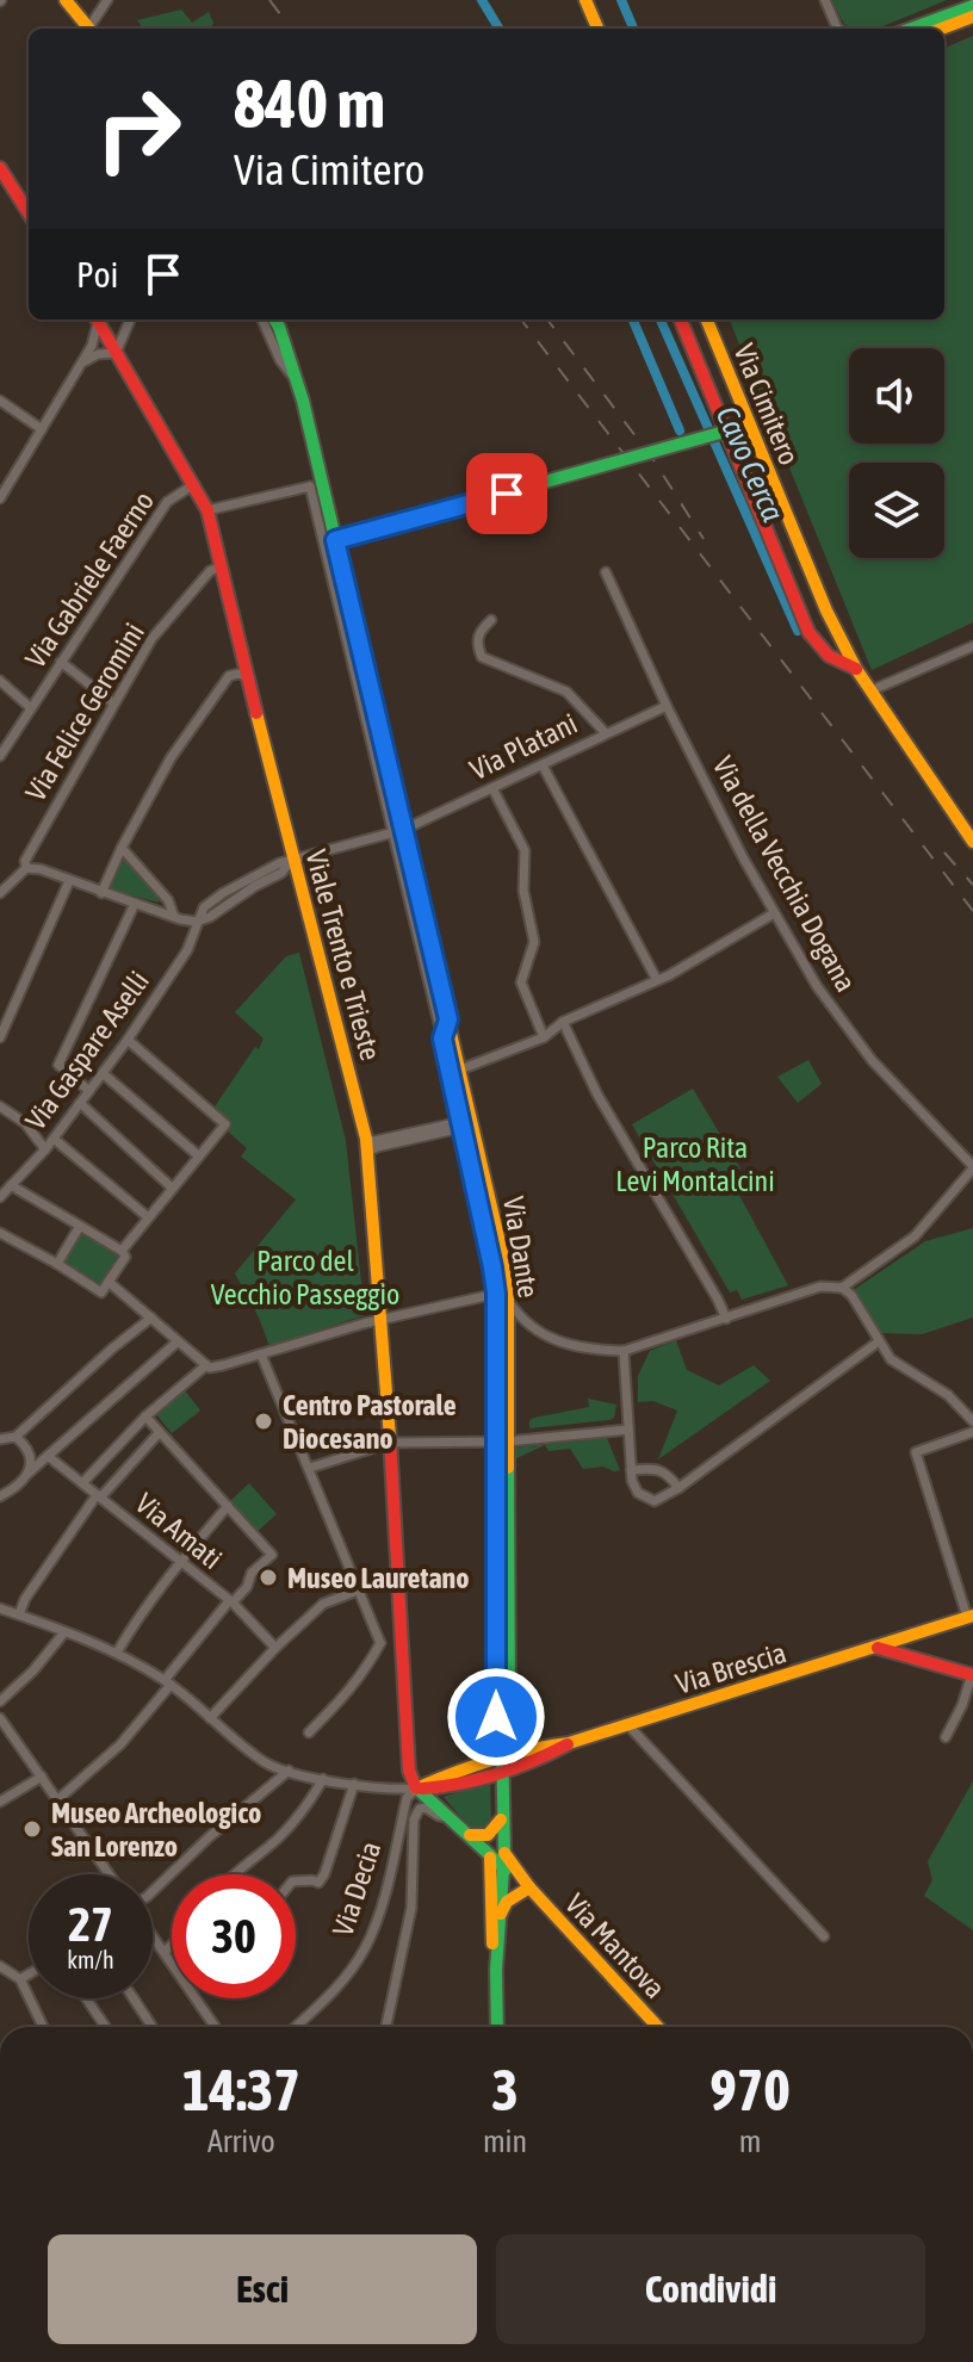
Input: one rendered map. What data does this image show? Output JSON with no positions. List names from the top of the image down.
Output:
{
  "streets": {
    "main road": [
      "Via Cimitero",
      "Viale Trento e Trieste",
      "Via Dante",
      "Via Brescia",
      "Via Mantova"
    ],
    "street": [
      "Via Gabriele Faerno",
      "Via Felice Geromini",
      "Via Platani",
      "Via della Vecchia Dogana",
      "Via Gaspare Aselli",
      "Via Amati",
      "Via Decia"
    ]
  },
  "crossings": [
    ["Via Cimitero", "Via Dante"],
    ["Via Gabriele Faerno", "Viale Trento e Trieste"],
    ["Via Felice Geromini", "Viale Trento e Trieste"],
    ["Via Platani", "Via della Vecchia Dogana"],
    ["Via Platani", "Viale Trento e Trieste"],
    ["Via Platani", "Via Gaspare Aselli"],
    ["Via Platani", "Via Dante"],
    ["Viale Trento e Trieste", "Via Gaspare Aselli"],
    ["Viale Trento e Trieste", "Via Decia"],
    ["Viale Trento e Trieste", "Via Mantova"],
    ["Via Dante", "Via Brescia"],
    ["Via Dante", "Via Mantova"],
    ["Via Decia", "Via Mantova"]
  ],
  "water": ["Cavo Cerca"],
  "parks": ["Parco Rita Levi Montalcini", "Parco del Vecchio Passeggio"],
  "places": ["Centro Pastorale Diocesano", "Museo Lauretano", "Museo Archeologico San Lorenzo"],
  "page": {
    "turn": ["840 m", "Via Cimitero"],
    "then": "Poi",
    "speed": "27 km/h",
    "limit": "30",
    "eta": [
      "14:37",
      "Arrivo",
      "3",
      "min",
      "970",
      "m"
    ],
    "buttons": ["Esci", "Condividi"]
  }
}
